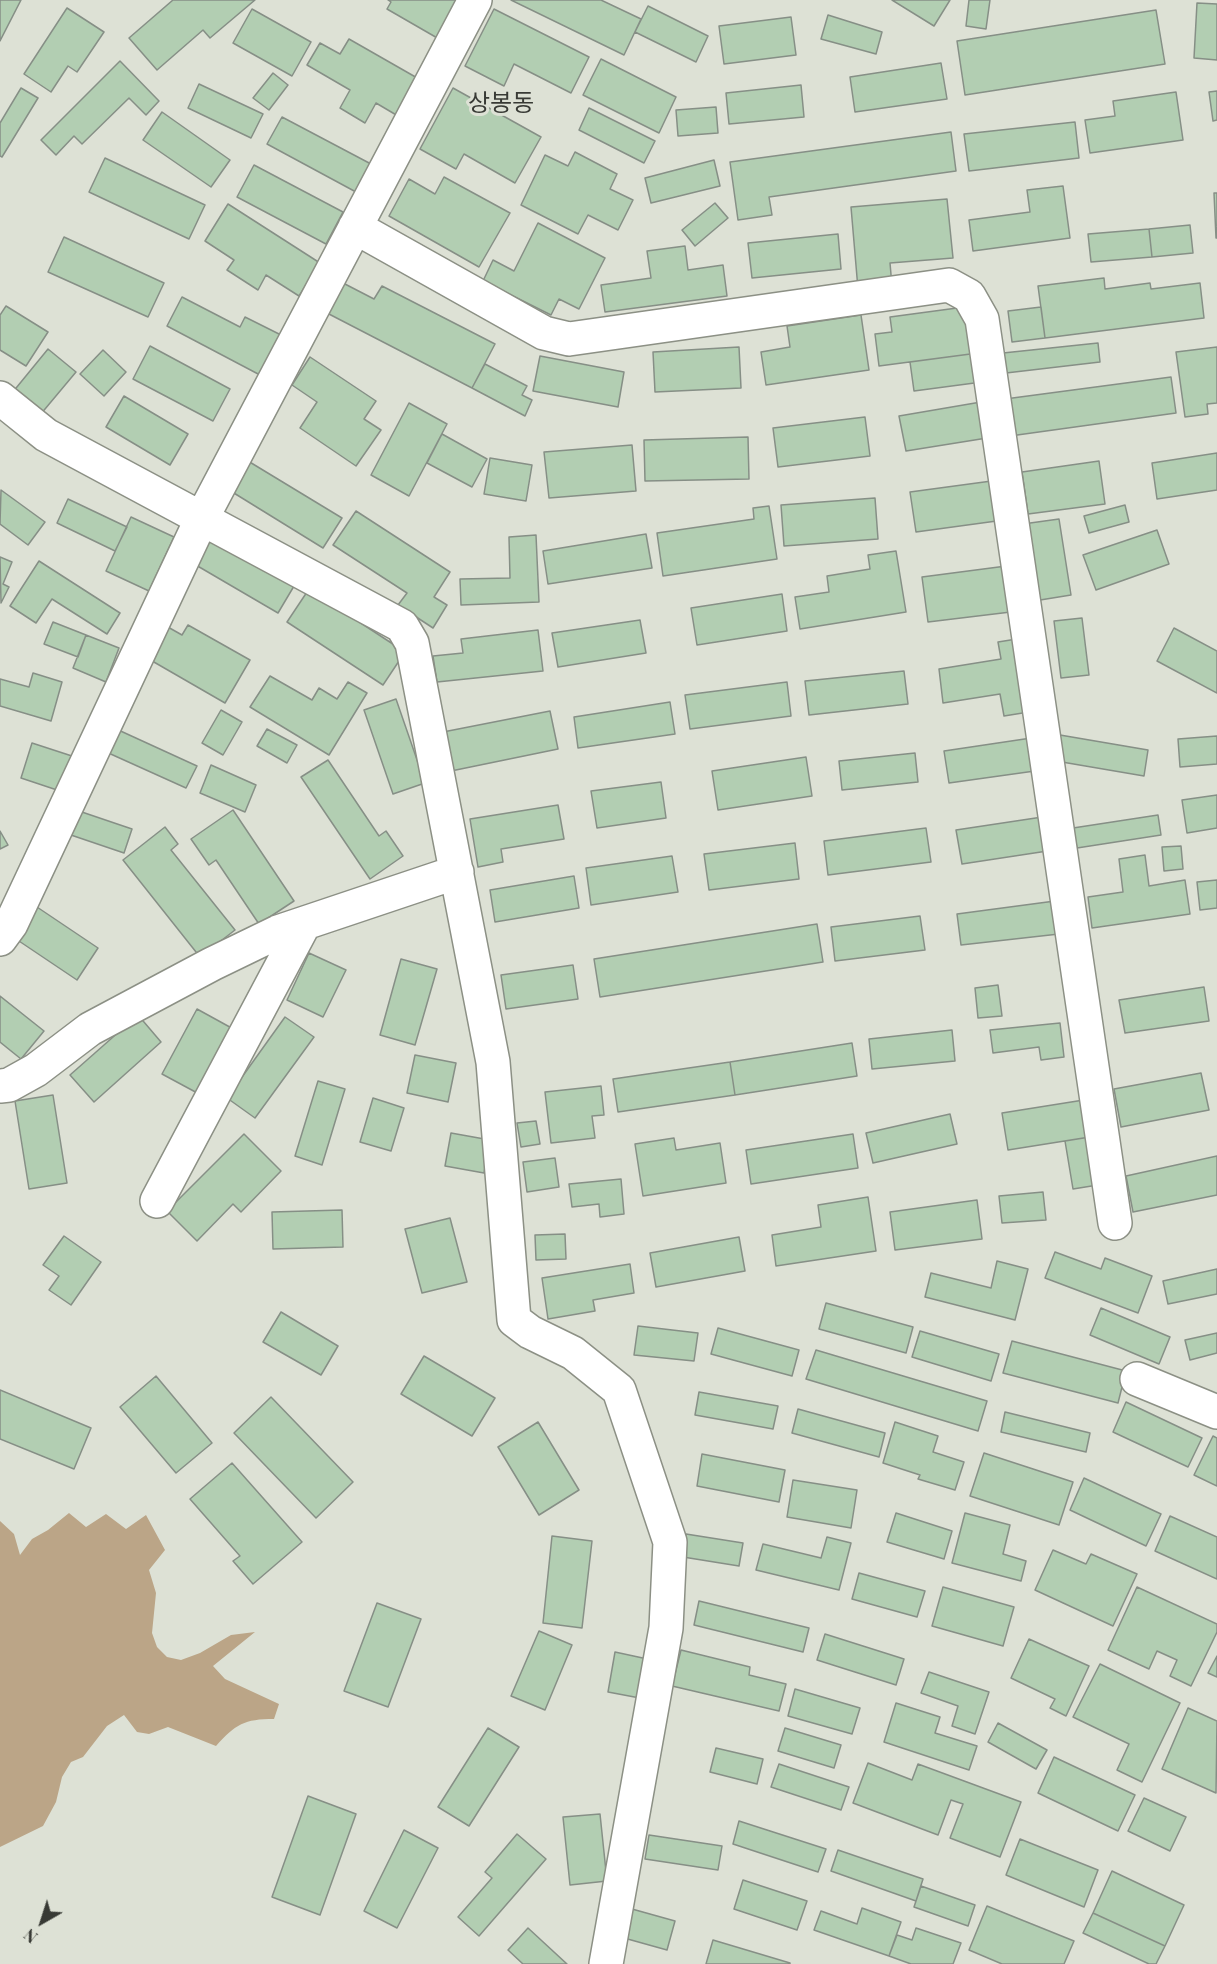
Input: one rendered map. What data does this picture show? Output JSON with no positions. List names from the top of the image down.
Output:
{
  "districts": ["상봉동"],
  "north": "bottom left"
}
